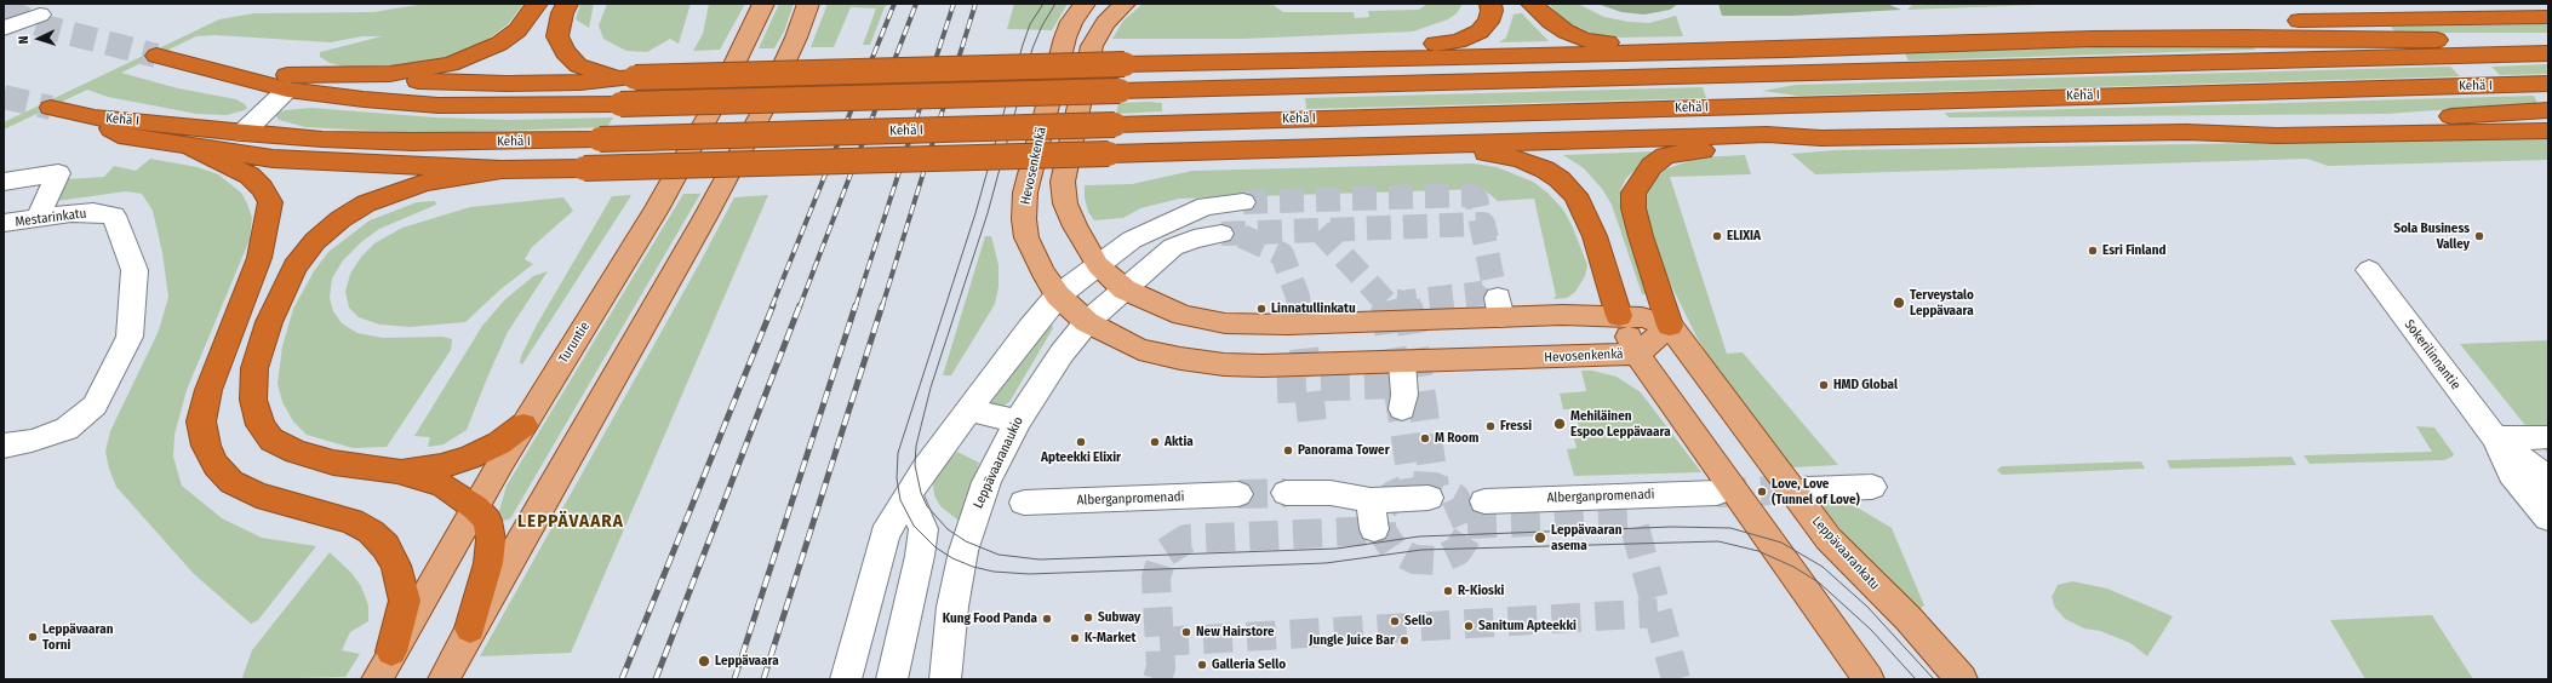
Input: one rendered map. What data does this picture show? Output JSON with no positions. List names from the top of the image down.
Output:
{
  "streets": {
    "highway": ["Kehä I"],
    "main road": ["Hevosenkenkä", "Turuntie", "Leppävaarankatu"],
    "street": [
      "Mestarinkatu",
      "Sokerilinnantie",
      "Leppävaaranaukio",
      "Alberganpromenadi"
    ]
  },
  "crossings": [
    ["Hevosenkenkä", "Leppävaaranaukio"],
    ["Hevosenkenkä", "Leppävaarankatu"]
  ],
  "districts": ["LEPPÄVAARA"],
  "places": [
    "ELIXIA",
    "Sola Business Valley",
    "Esri Finland",
    "Terveystalo Leppävaara",
    "Linnatullinkatu",
    "HMD Global",
    "Mehiläinen Espoo Leppävaara",
    "Fressi",
    "M Room",
    "Apteekki Elixir",
    "Aktia",
    "Panorama Tower",
    "Love, Love (Tunnel of Love)",
    "Leppävaaran asema",
    "R-Kioski",
    "Subway",
    "Kung Food Panda",
    "Sello",
    "Sanitum Apteekki",
    "New Hairstore",
    "Leppävaaran Torni",
    "K-Market",
    "Jungle Juice Bar",
    "Leppävaara",
    "Galleria Sello"
  ],
  "north": "left"
}
